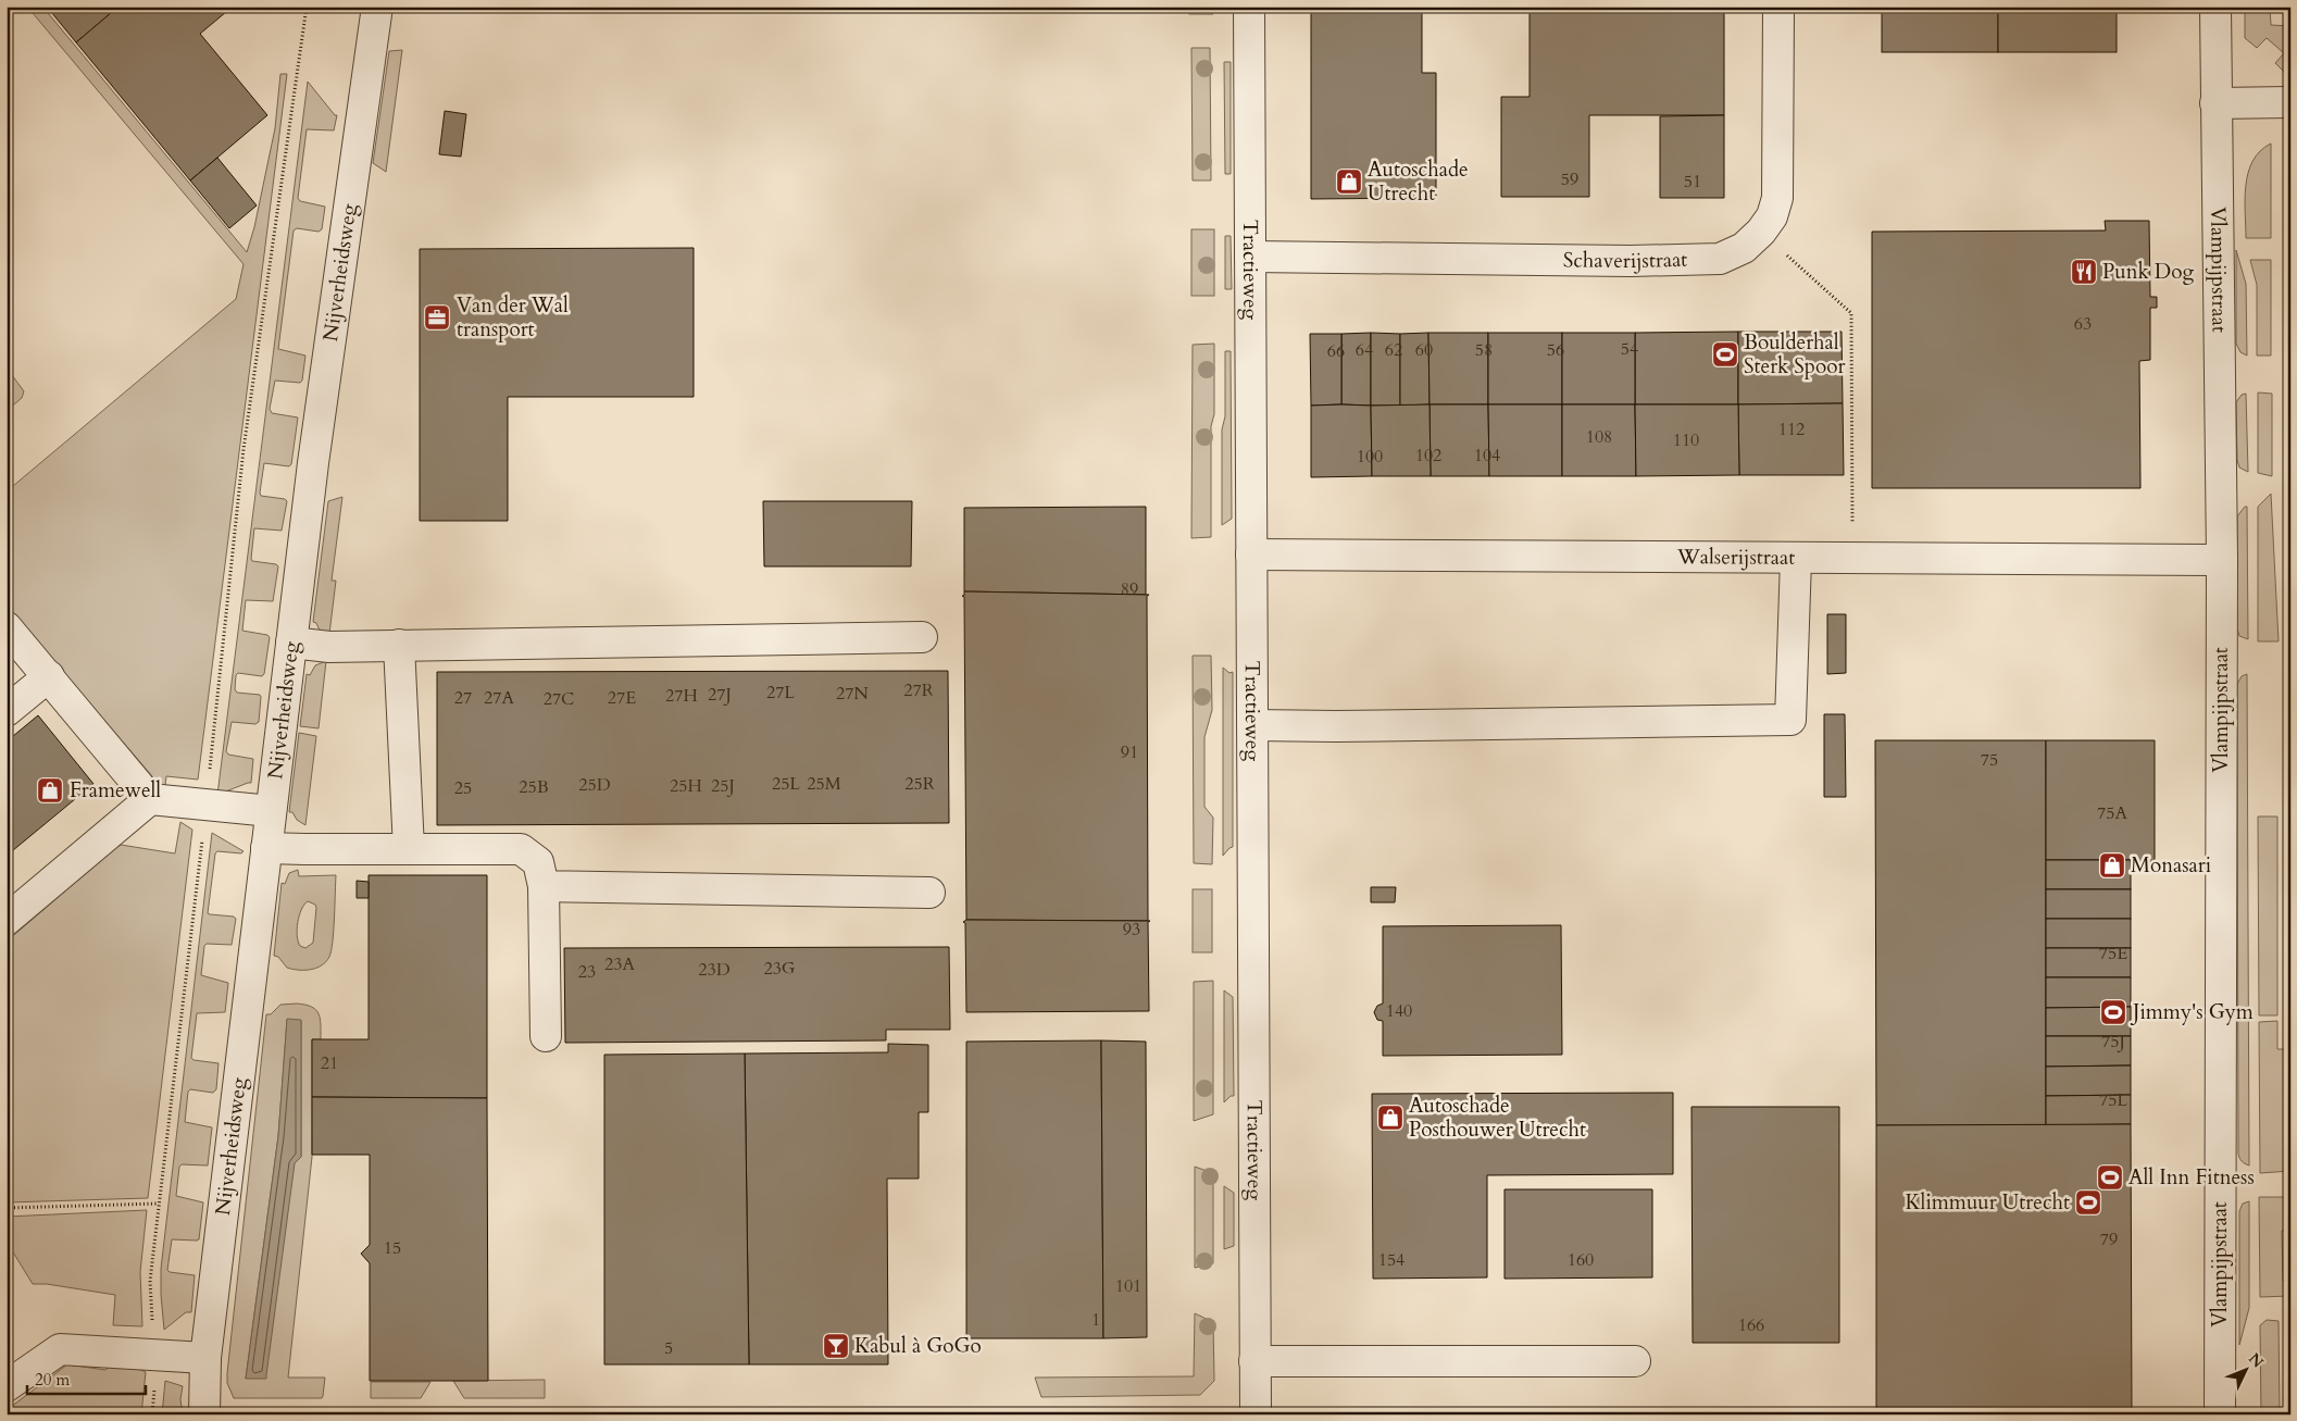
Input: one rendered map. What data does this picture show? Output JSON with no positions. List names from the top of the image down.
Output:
{
  "streets": {
    "street": [
      "Schaverijstraat",
      "Tractieweg",
      "Vlampijpstraat",
      "Nijverheidsweg",
      "Walserijstraat"
    ]
  },
  "crossings": [
    ["Schaverijstraat", "Tractieweg"],
    ["Tractieweg", "Walserijstraat"],
    ["Vlampijpstraat", "Walserijstraat"]
  ],
  "places": {
    "shop": [
      "Autoschade Utrecht",
      "Framewell",
      "Monasari",
      "Autoschade Posthouwer Utrecht"
    ],
    "restaurant": ["Punk Dog"],
    "office": ["Van der Wal transport"],
    "sports": [
      "Boulderhal Sterk Spoor",
      "Jimmy's Gym",
      "All Inn Fitness",
      "Klimmuur Utrecht"
    ],
    "bar": ["Kabul à GoGo"]
  },
  "house_numbers": [
    "59",
    "51",
    "63",
    "54",
    "64",
    "62",
    "60",
    "58",
    "56",
    "66",
    "112",
    "108",
    "110",
    "102",
    "104",
    "100",
    "89",
    "27R",
    "27L",
    "27N",
    "27J",
    "27H",
    "27",
    "27A",
    "27E",
    "27C",
    "91",
    "75",
    "25L",
    "25M",
    "25R",
    "25D",
    "25H",
    "25J",
    "25B",
    "25",
    "75A",
    "93",
    "75E",
    "23A",
    "23G",
    "23D",
    "23",
    "140",
    "75J",
    "21",
    "75L",
    "79",
    "15",
    "154",
    "160",
    "101",
    "1",
    "166",
    "5"
  ],
  "scale_bar": "20 m",
  "north": "top right"
}
